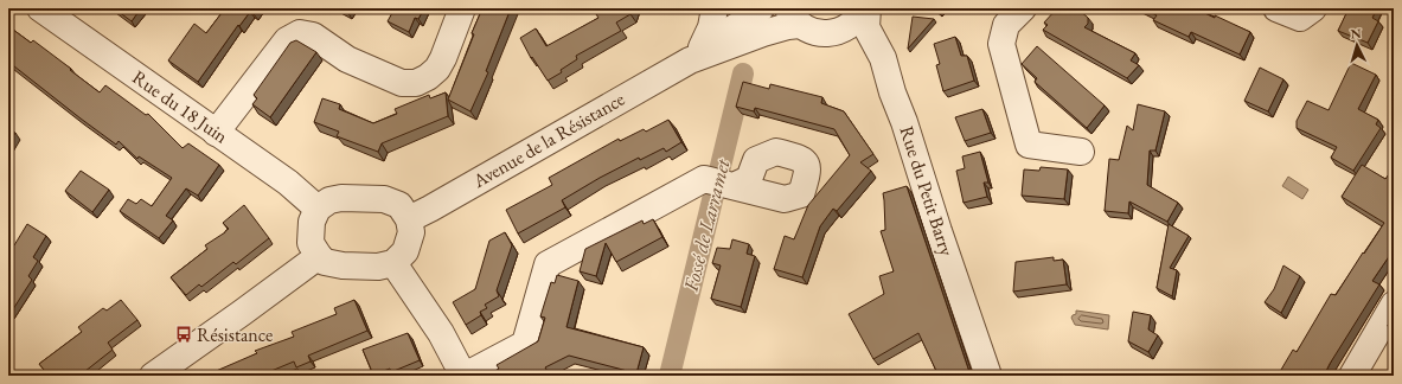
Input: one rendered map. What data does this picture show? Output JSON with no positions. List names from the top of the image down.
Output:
{
  "streets": {
    "street": ["Rue du 18 Juin", "Avenue de la Résistance", "Rue du Petit Barry"]
  },
  "crossings": [
    ["Rue du 18 Juin", "Avenue de la Résistance"]
  ],
  "water": ["Fossé de Larramet"],
  "places": {
    "bus stop": ["Résistance"]
  },
  "north": "top"
}
